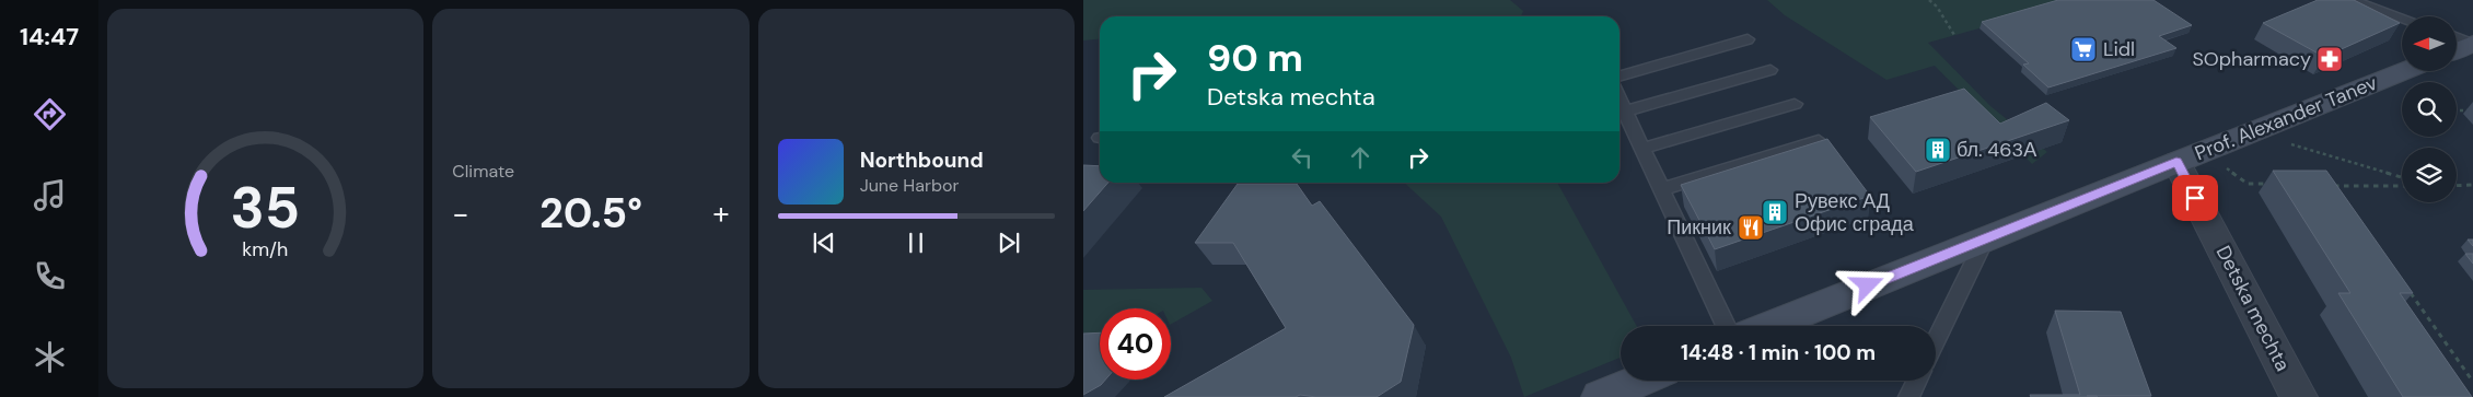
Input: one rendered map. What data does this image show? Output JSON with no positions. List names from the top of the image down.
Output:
{
  "streets": {
    "street": ["Prof. Alexander Tanev", "Detska mechta"]
  },
  "crossings": [
    ["Prof. Alexander Tanev", "Detska mechta"]
  ],
  "places": {
    "supermarket": ["Lidl"],
    "pharmacy": ["SOpharmacy"],
    "building": ["бл. 463А", "Рувекс АД Офис сграда"],
    "restaurant": ["Пикник"]
  },
  "north": "left",
  "page": {
    "tabs": "14:47",
    "tile": "Climate",
    "turn": ["90 m", "Detska mechta"],
    "song": ["Northbound", "June Harbor"],
    "heat": ["−", "20.5°", "+"],
    "limit": "40",
    "trip": "14:48 · 1 min · 100 m",
    "gauge": ["35", "km/h"]
  }
}
